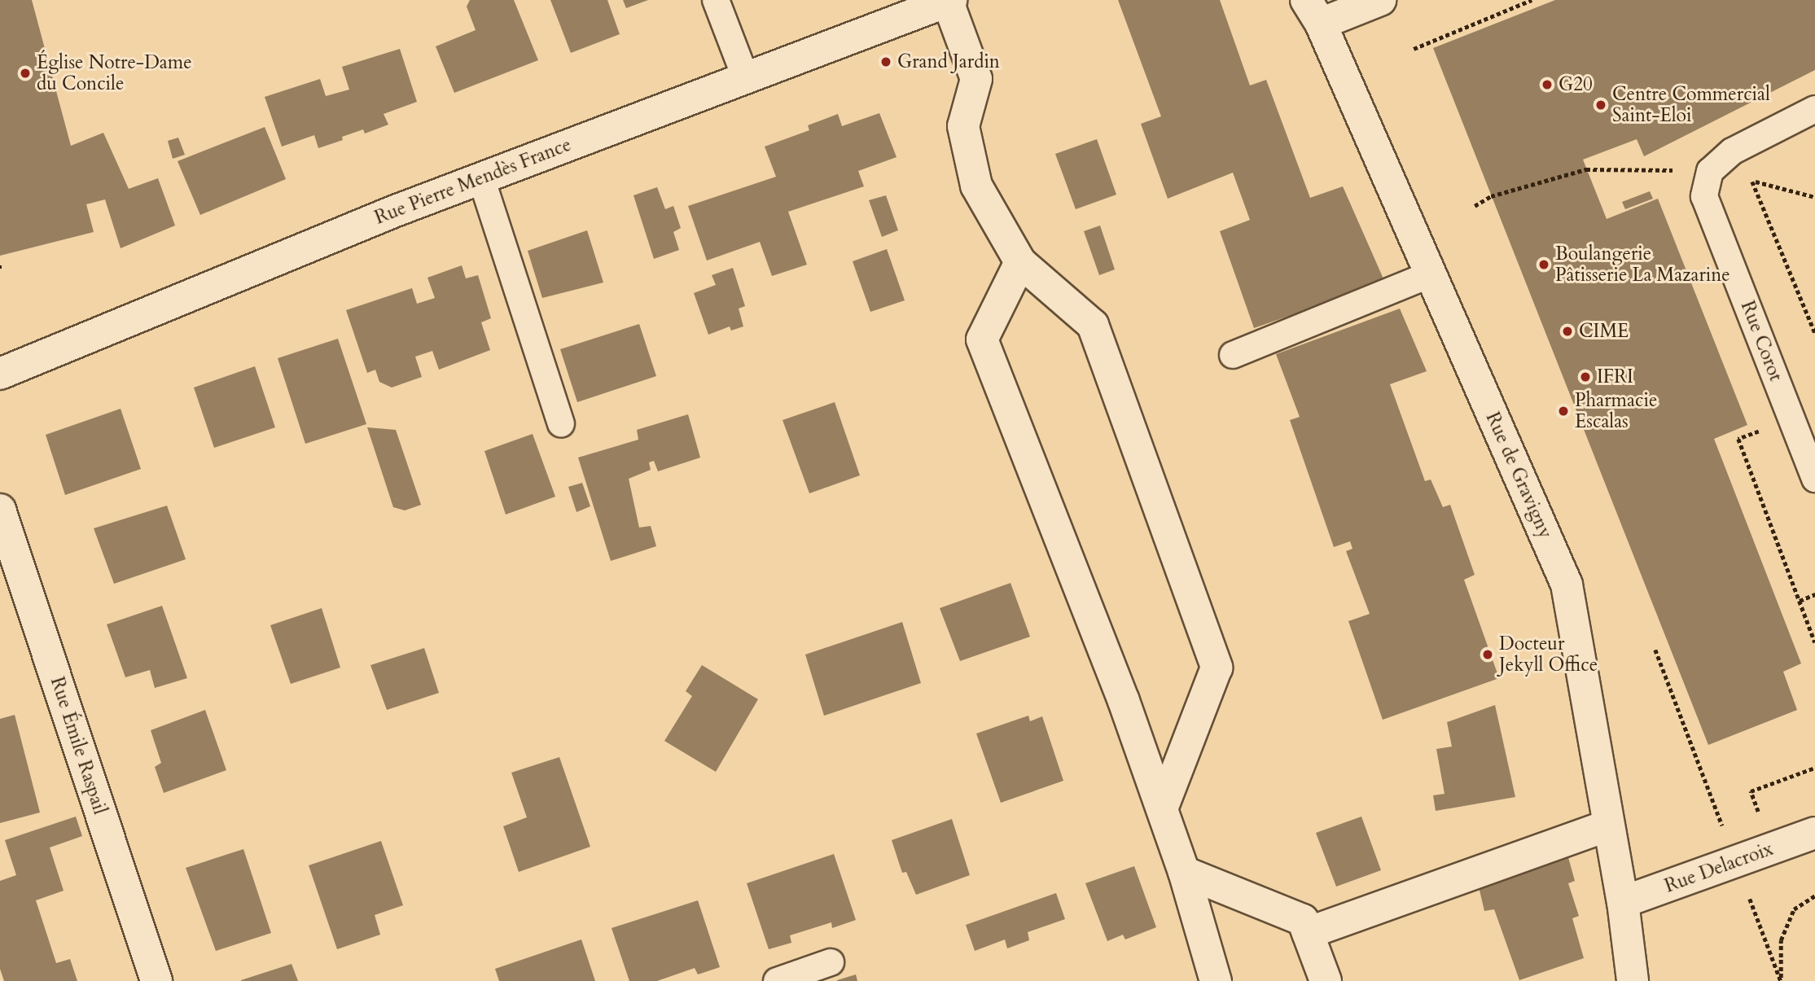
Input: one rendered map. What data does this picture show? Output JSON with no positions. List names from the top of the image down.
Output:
{
  "streets": {
    "street": [
      "Rue Pierre Mendès France",
      "Rue de Gravigny",
      "Rue Émile Raspail",
      "Rue Delacroix"
    ],
    "lane": ["Rue Corot"]
  },
  "crossings": [
    ["Rue de Gravigny", "Rue Delacroix"]
  ],
  "places": [
    "Grand Jardin",
    "Église Notre-Dame du Concile",
    "G20",
    "Centre Commercial Saint-Eloi",
    "Boulangerie Pâtisserie La Mazarine",
    "CIME",
    "IFRI",
    "Pharmacie Escalas",
    "Docteur Jekyll Office"
  ]
}
